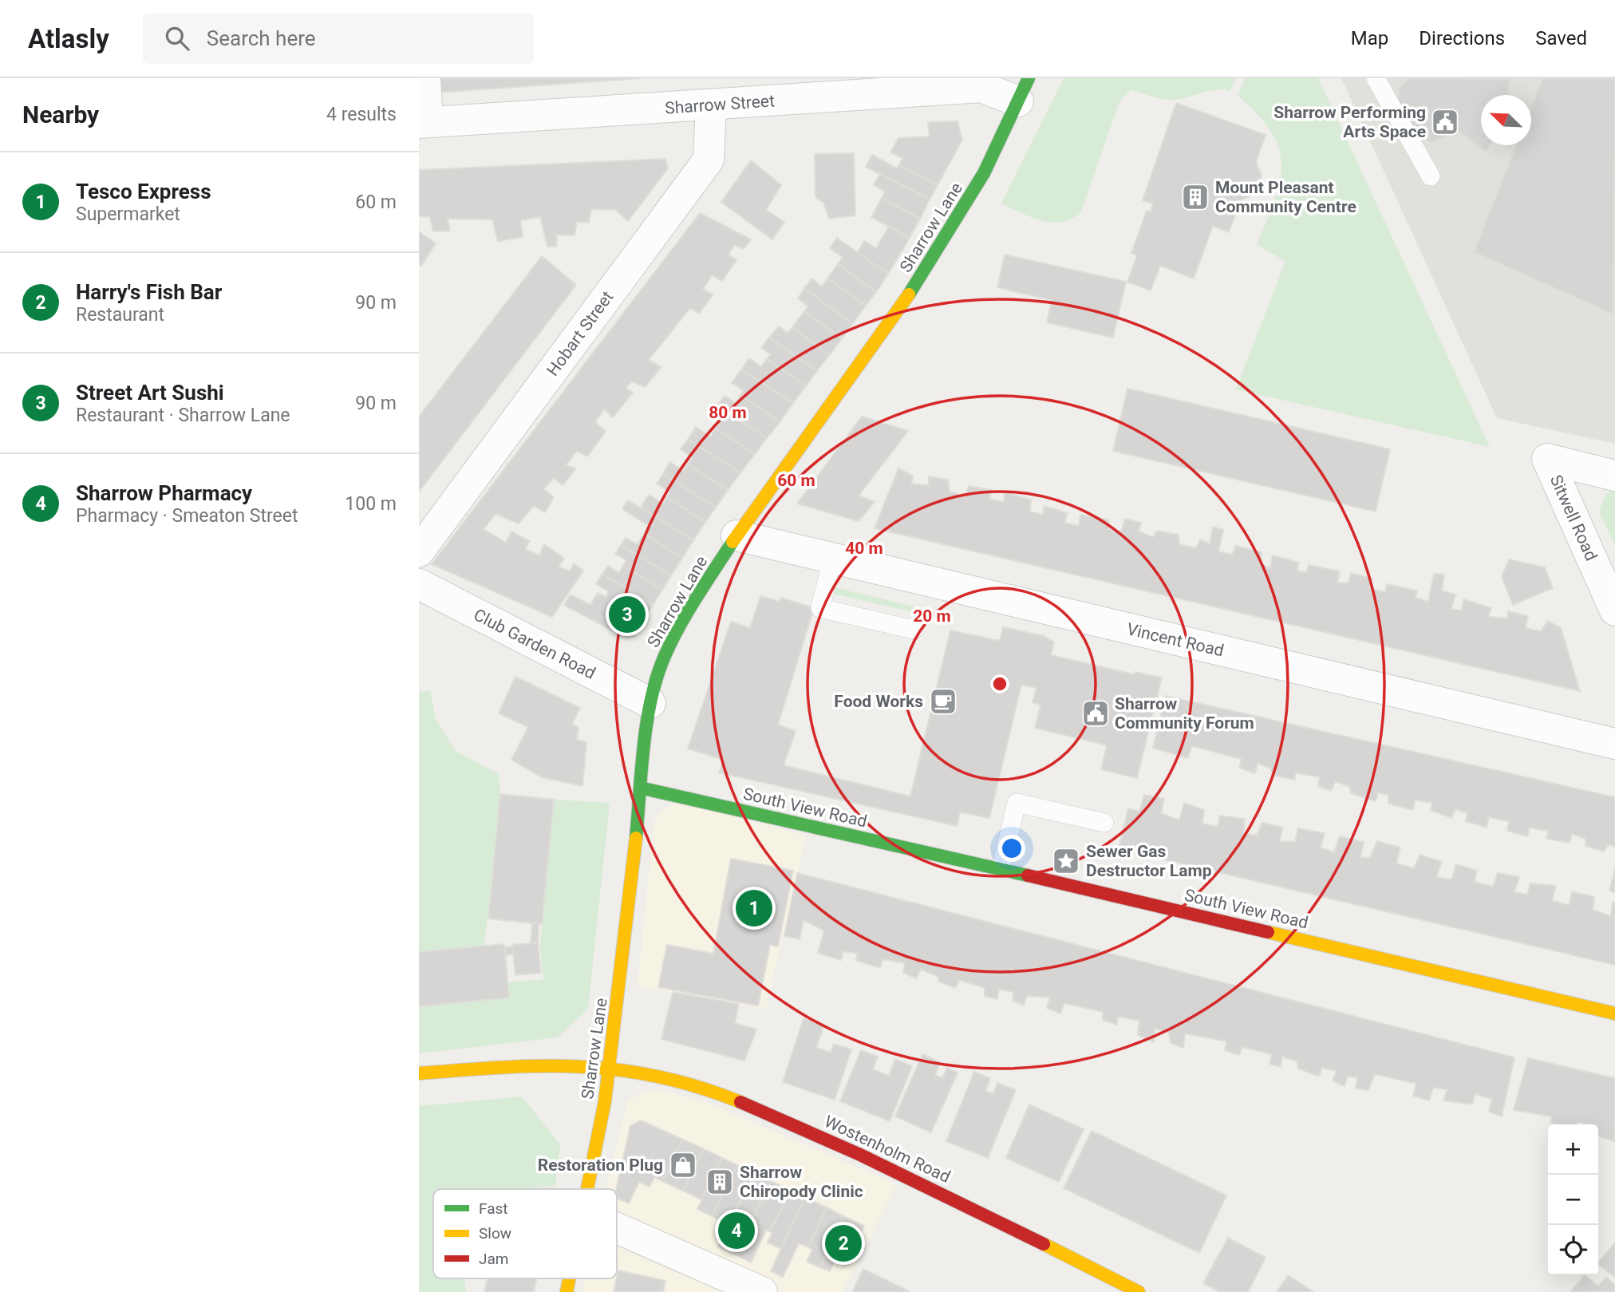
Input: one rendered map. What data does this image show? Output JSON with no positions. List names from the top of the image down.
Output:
{
  "streets": {
    "street": [
      "Sharrow Street",
      "Sharrow Lane",
      "Hobart Street",
      "Sitwell Road",
      "Vincent Road",
      "Club Garden Road",
      "South View Road",
      "Wostenholm Road"
    ]
  },
  "crossings": [
    ["Sharrow Street", "Sharrow Lane"],
    ["Sharrow Street", "Hobart Street"],
    ["Sharrow Lane", "Vincent Road"],
    ["Sharrow Lane", "Club Garden Road"],
    ["Sharrow Lane", "South View Road"],
    ["Sharrow Lane", "Wostenholm Road"]
  ],
  "places": {
    "public building": ["Sharrow Performing Arts Space", "Sharrow Community Forum"],
    "building": ["Mount Pleasant Community Centre", "Sharrow Chiropody Clinic"],
    "cafe": ["Food Works"],
    "place": ["Sewer Gas Destructor Lamp"],
    "shop": ["Restoration Plug"]
  },
  "legend": ["Fast", "Slow", "Jam"],
  "north": "top left",
  "page": {
    "header": "Atlasly",
    "search": "Search here",
    "nav": ["Map", "Directions", "Saved"],
    "heading": ["Nearby", "4 results"],
    "list": [
      {
        "mark": "1",
        "name": "Tesco Express",
        "note": "Supermarket",
        "value": "60 m"
      },
      {
        "mark": "2",
        "name": "Harry's Fish Bar",
        "note": "Restaurant",
        "value": "90 m"
      },
      {
        "mark": "3",
        "name": "Street Art Sushi",
        "note": "Restaurant · Sharrow Lane",
        "value": "90 m"
      },
      {
        "mark": "4",
        "name": "Sharrow Pharmacy",
        "note": "Pharmacy · Smeaton Street",
        "value": "100 m"
      }
    ],
    "pins": [
      "3",
      "1",
      "4",
      "2"
    ],
    "map_buttons": ["+", "−"]
  },
  "rings": [
    "80 m",
    "60 m",
    "40 m",
    "20 m"
  ]
}
